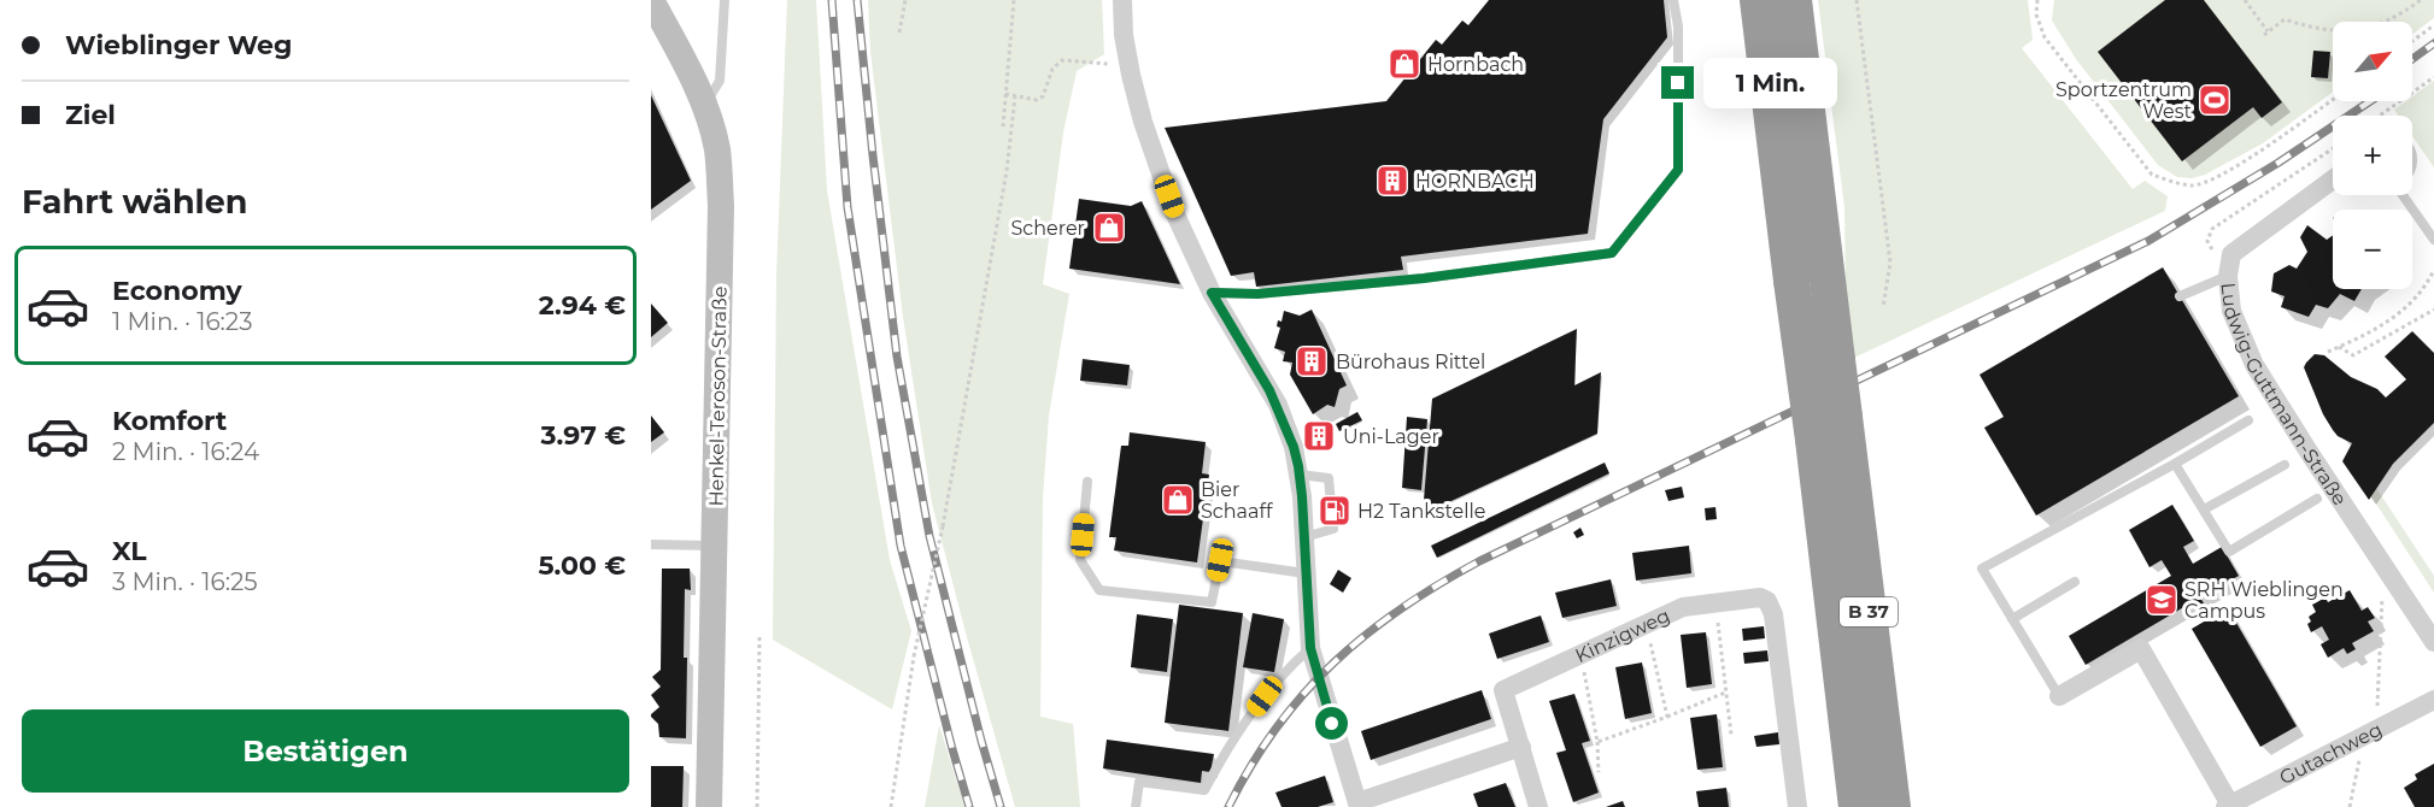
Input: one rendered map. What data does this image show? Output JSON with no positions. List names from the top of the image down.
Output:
{
  "streets": {
    "highway": ["B 37"],
    "street": [
      "Ludwig-Guttmann-Straße",
      "Henkel-Teroson-Straße",
      "Kinzigweg",
      "Gutachweg"
    ]
  },
  "places": {
    "shop": ["Hornbach", "Scherer", "Bier Schaaff"],
    "sports": ["Sportzentrum West"],
    "building": ["HORNBACH", "Bürohaus Rittel", "Uni-Lager"],
    "fuel station": ["H2 Tankstelle"],
    "school or university": ["SRH Wieblingen Campus"]
  },
  "north": "top right",
  "page": {
    "banner": ["Wieblinger Weg", "Ziel"],
    "map_buttons": ["+", "−"],
    "bubble": "1 Min.",
    "heading": "Fahrt wählen",
    "list": [
      {
        "name": "Economy",
        "note": "1 Min. · 16:23",
        "value": "2.94 €"
      },
      {
        "name": "Komfort",
        "note": "2 Min. · 16:24",
        "value": "3.97 €"
      },
      {
        "name": "XL",
        "note": "3 Min. · 16:25",
        "value": "5.00 €"
      }
    ],
    "buttons": "Bestätigen"
  }
}
